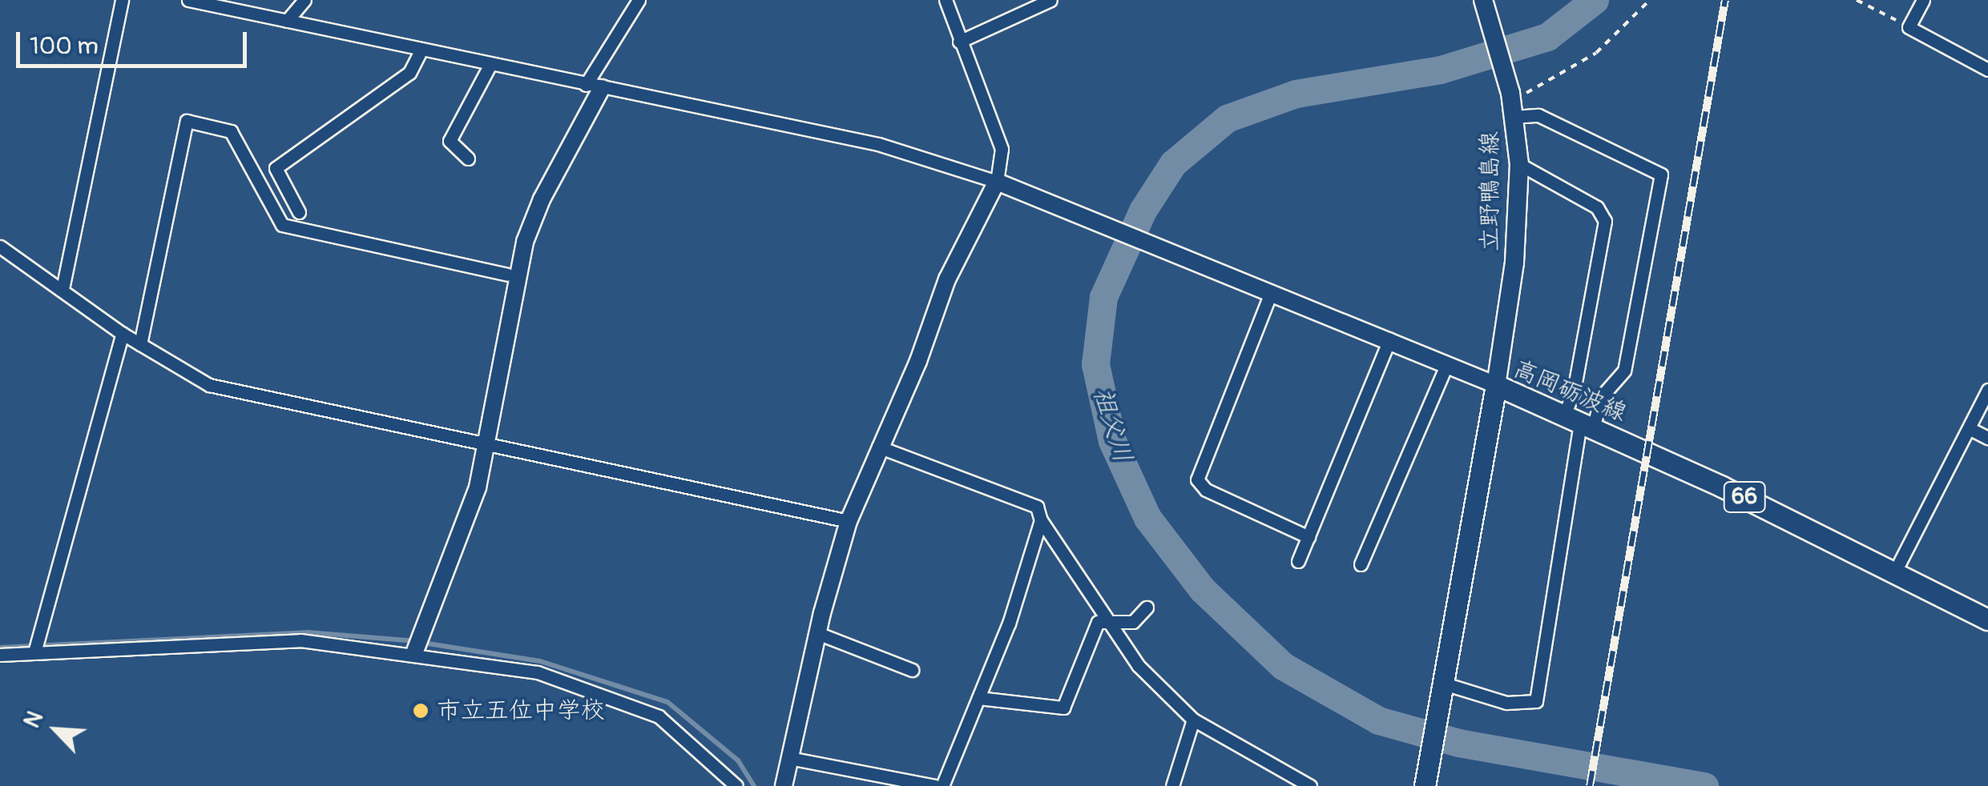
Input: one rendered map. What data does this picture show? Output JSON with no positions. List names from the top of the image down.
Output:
{
  "streets": {
    "main road": ["立野鴨島線", "高岡砺波線", "66"]
  },
  "crossings": [
    ["立野鴨島線", "高岡砺波線"]
  ],
  "water": ["祖父川"],
  "places": ["市立五位中学校"],
  "scale_bar": "100 m",
  "north": "top left"
}
